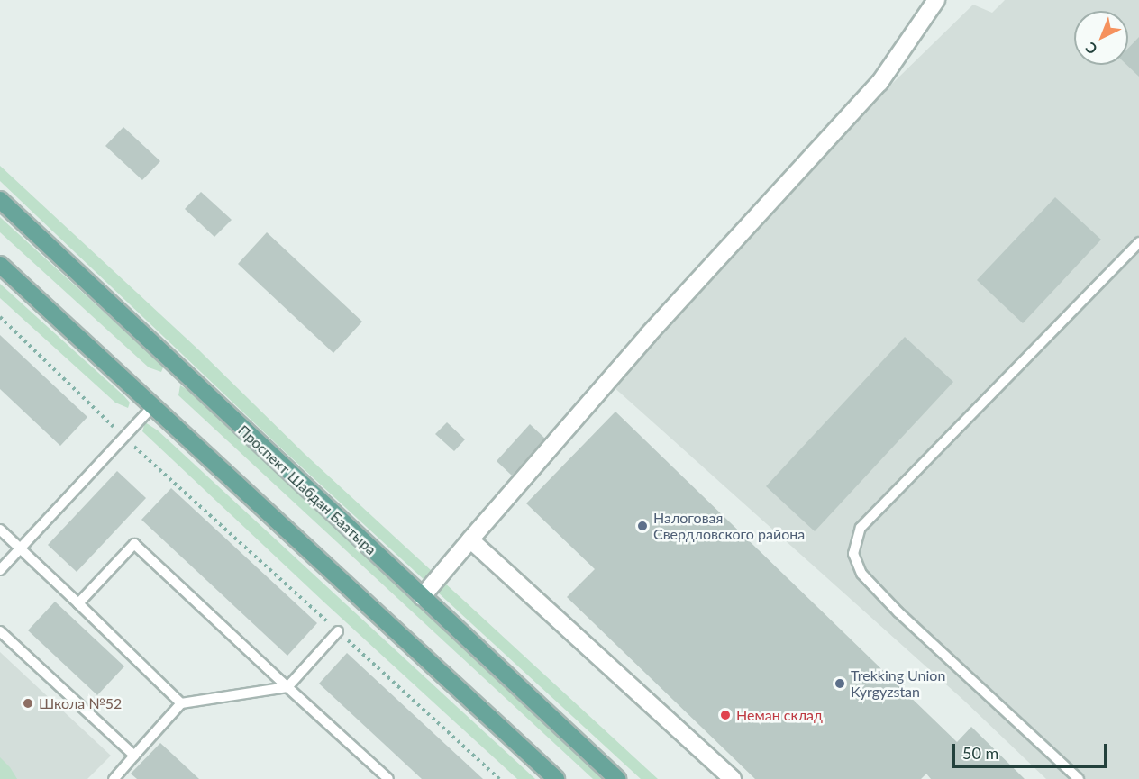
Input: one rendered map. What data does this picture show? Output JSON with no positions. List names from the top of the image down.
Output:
{
  "streets": {
    "main road": ["Проспект Шабдан Баатыра"]
  },
  "places": [
    "Налоговая Свердловского района",
    "Trekking Union Kyrgyzstan",
    "Школа №52",
    "Неман склад"
  ],
  "scale_bar": "50 m",
  "north": "bottom left"
}
